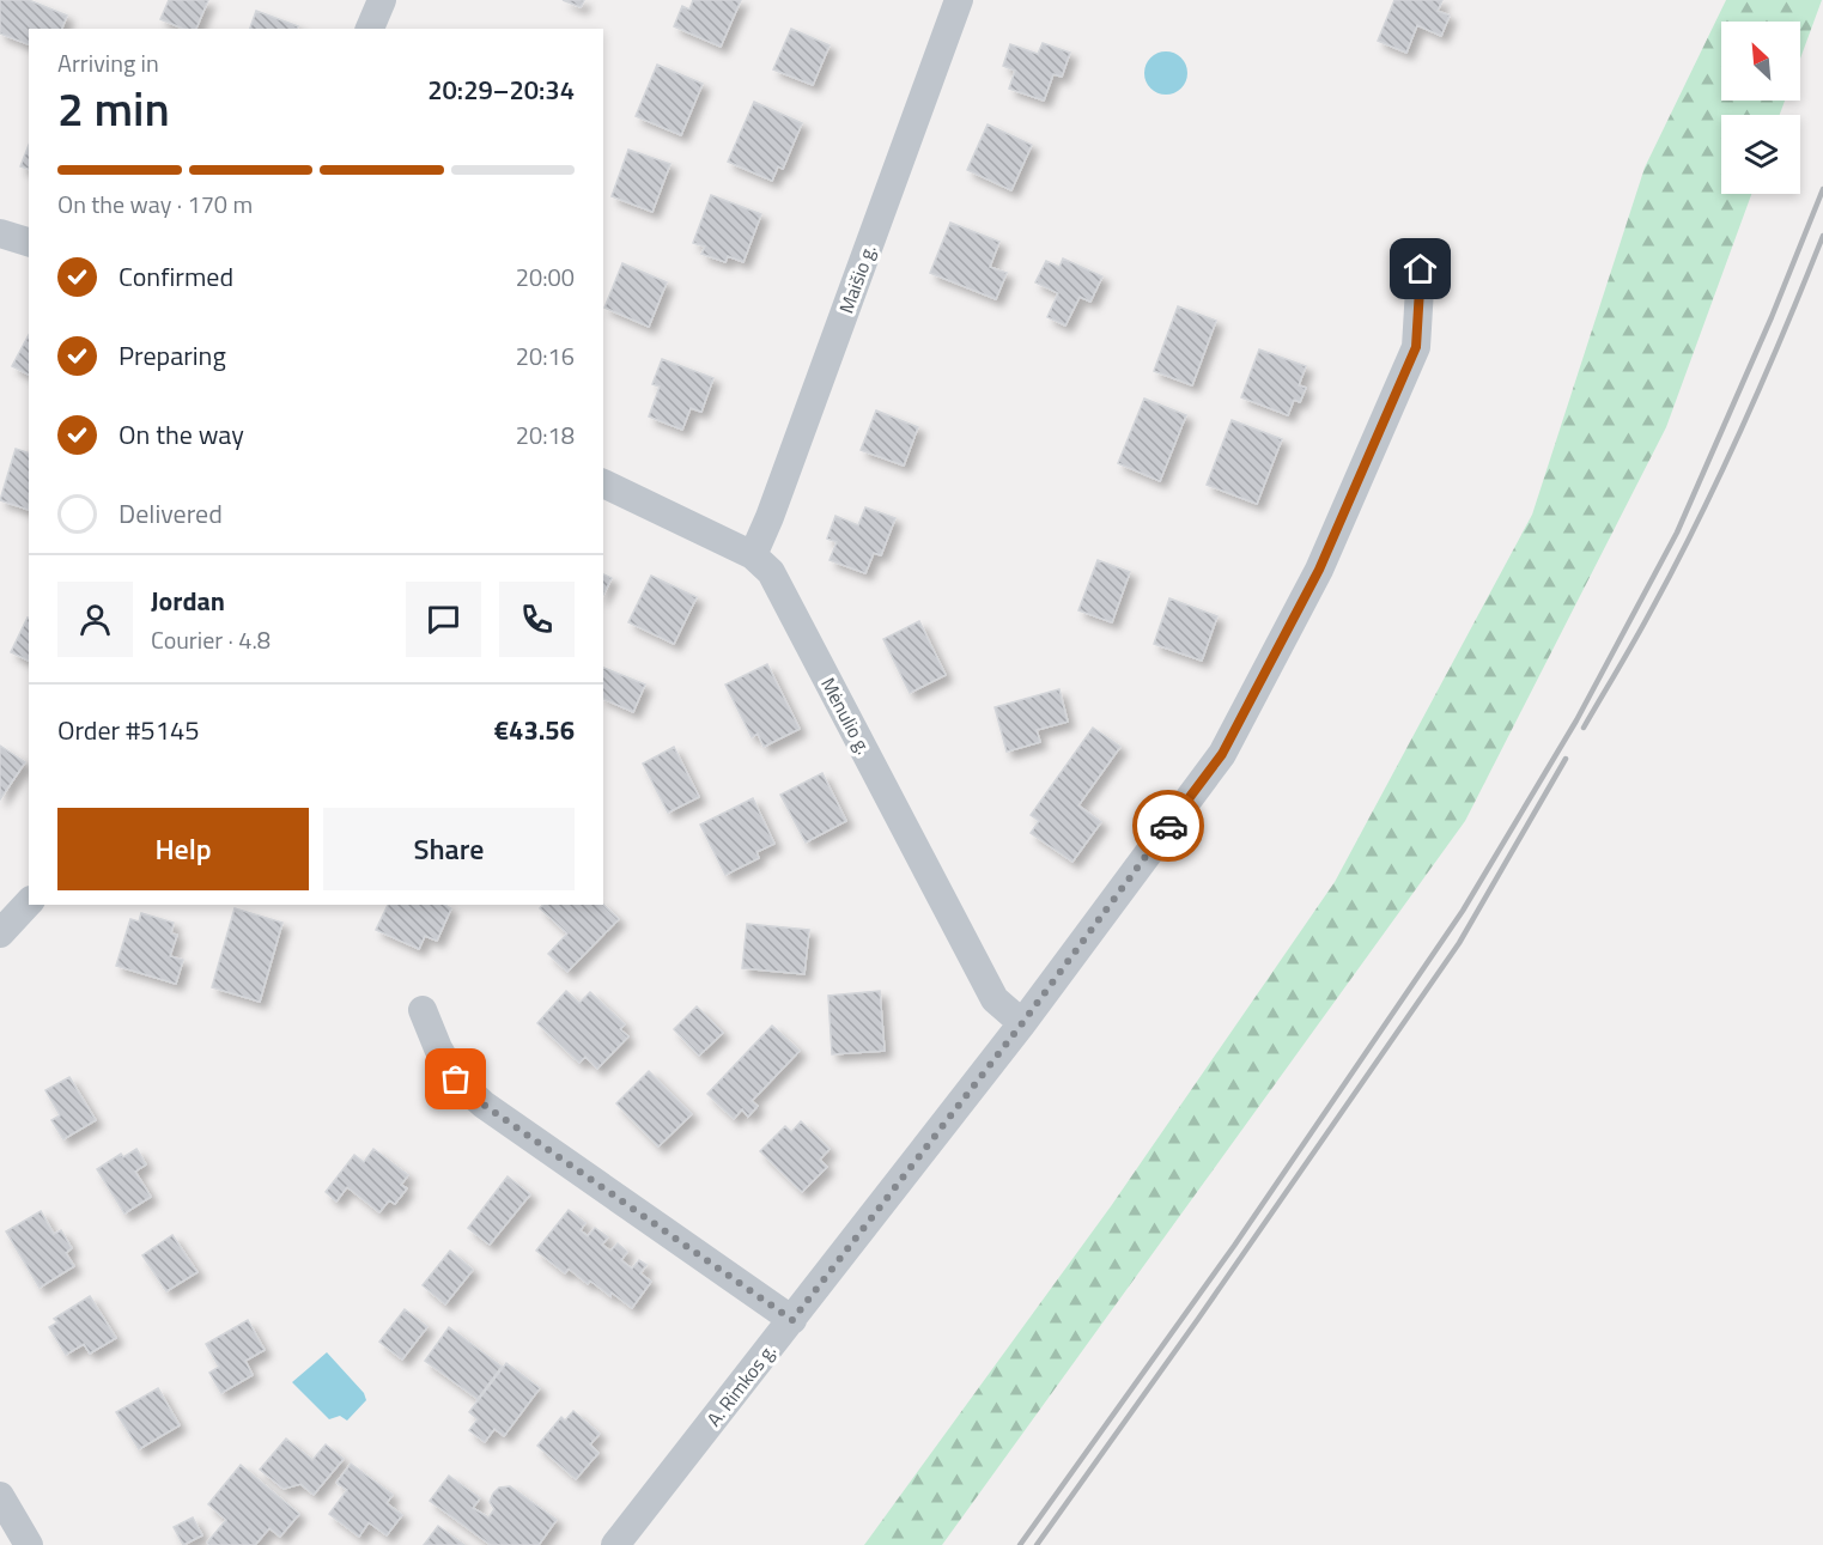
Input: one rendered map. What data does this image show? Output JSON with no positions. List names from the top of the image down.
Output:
{
  "streets": {
    "street": ["Maišio g.", "Mėnulio g.", "A. Rimkos g."]
  },
  "crossings": [
    ["Maišio g.", "Mėnulio g."],
    ["Mėnulio g.", "A. Rimkos g."]
  ],
  "north": "top left",
  "page": {
    "heading": ["2 min", "Arriving in", "20:29–20:34"],
    "panel": [
      "Jordan",
      "Courier · 4.8",
      "Order #5145",
      "€43.56"
    ],
    "bar": "On the way · 170 m",
    "list": [
      ["Confirmed", "20:00"],
      ["Preparing", "20:16"],
      ["On the way", "20:18"],
      "Delivered"
    ],
    "buttons": ["Help", "Share"]
  }
}
